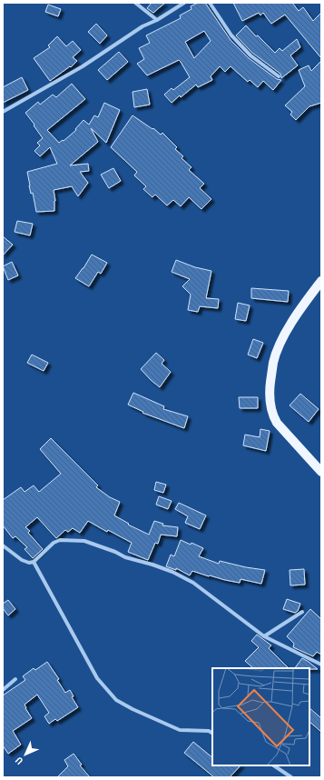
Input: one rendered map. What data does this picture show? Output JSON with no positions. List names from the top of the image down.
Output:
{
  "north": "bottom left"
}
